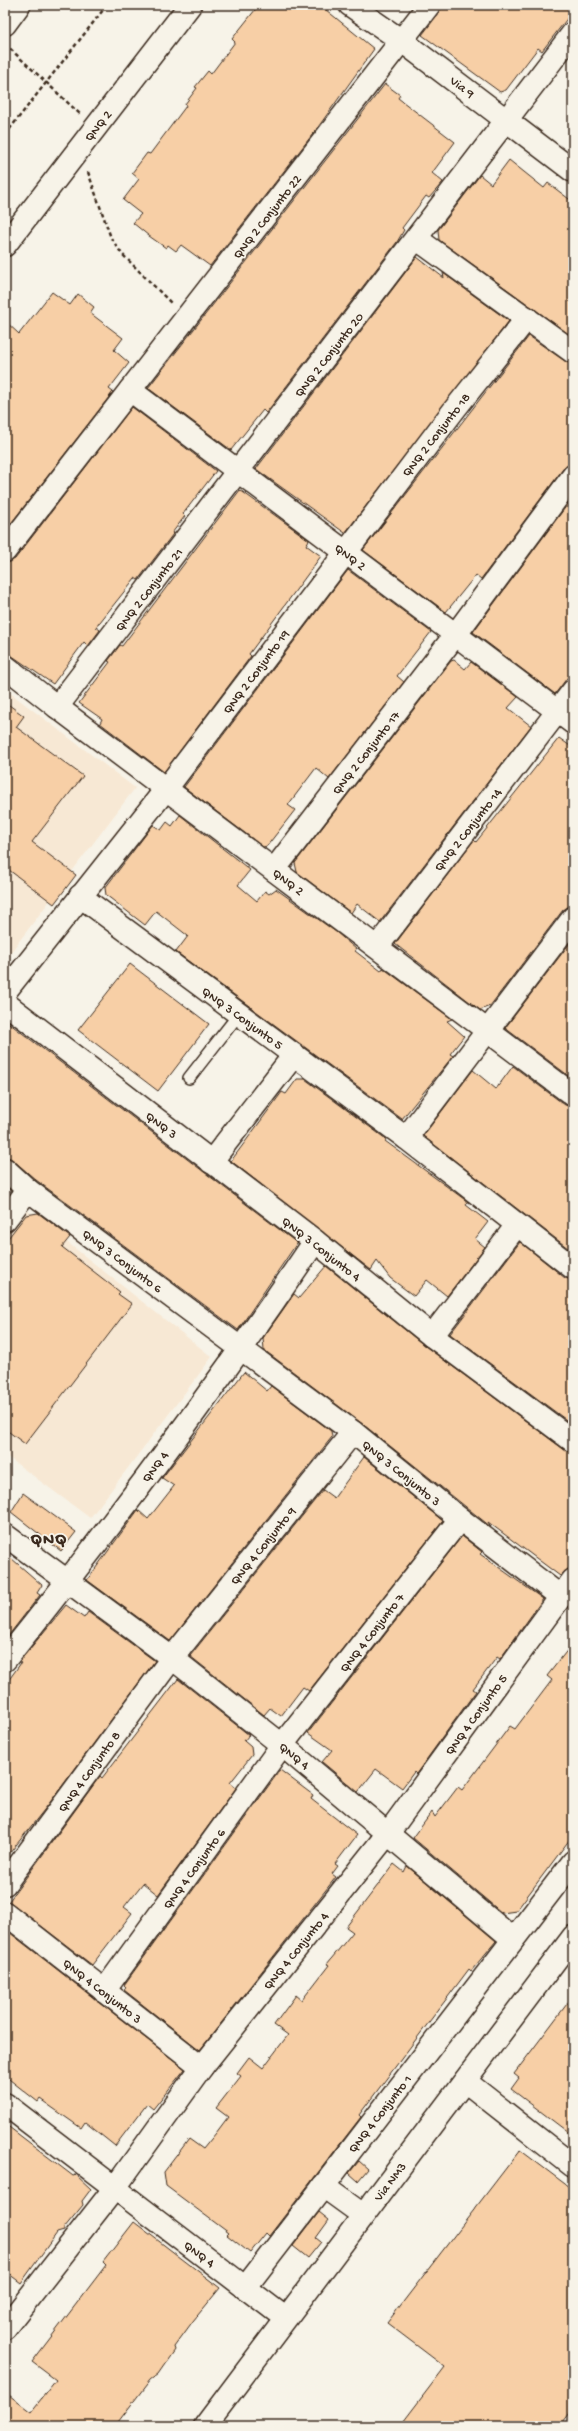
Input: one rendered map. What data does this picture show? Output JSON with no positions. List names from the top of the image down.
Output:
{
  "streets": {
    "street": [
      "Via 9",
      "QNQ 2",
      "QNQ 2 Conjunto 22",
      "QNQ 2 Conjunto 20",
      "QNQ 2 Conjunto 18",
      "QNQ 2 Conjunto 21",
      "QNQ 2 Conjunto 19",
      "QNQ 2 Conjunto 17",
      "QNQ 2 Conjunto 14",
      "QNQ 3 Conjunto 5",
      "QNQ 3",
      "QNQ 3 Conjunto 4",
      "QNQ 3 Conjunto 6",
      "QNQ 4",
      "QNQ 3 Conjunto 3",
      "QNQ 4 Conjunto 9",
      "QNQ 4 Conjunto 7",
      "QNQ 4 Conjunto 5",
      "QNQ 4 Conjunto 8",
      "QNQ 4 Conjunto 6",
      "QNQ 4 Conjunto 4",
      "QNQ 4 Conjunto 3",
      "QNQ 4 Conjunto 1",
      "Via NM3"
    ]
  },
  "crossings": [
    ["Via 9", "QNQ 2 Conjunto 22"],
    ["QNQ 2", "QNQ 2 Conjunto 22"],
    ["QNQ 2", "QNQ 2 Conjunto 20"],
    ["QNQ 2", "QNQ 2 Conjunto 18"],
    ["QNQ 2", "QNQ 2 Conjunto 21"],
    ["QNQ 2", "QNQ 2 Conjunto 19"],
    ["QNQ 2", "QNQ 2 Conjunto 17"],
    ["QNQ 2", "QNQ 2 Conjunto 14"],
    ["QNQ 2 Conjunto 20", "QNQ 2 Conjunto 21"],
    ["QNQ 2 Conjunto 18", "QNQ 2 Conjunto 19"],
    ["QNQ 3", "QNQ 3 Conjunto 4"],
    ["QNQ 3 Conjunto 6", "QNQ 4"],
    ["QNQ 3 Conjunto 6", "QNQ 3 Conjunto 3"],
    ["QNQ 4", "QNQ 3 Conjunto 3"],
    ["QNQ 4", "QNQ 4 Conjunto 9"],
    ["QNQ 4", "QNQ 4 Conjunto 7"],
    ["QNQ 4", "QNQ 4 Conjunto 5"],
    ["QNQ 4", "QNQ 4 Conjunto 8"],
    ["QNQ 4", "QNQ 4 Conjunto 6"],
    ["QNQ 4", "QNQ 4 Conjunto 4"],
    ["QNQ 4", "QNQ 4 Conjunto 1"],
    ["QNQ 4", "Via NM3"],
    ["QNQ 3 Conjunto 3", "QNQ 4 Conjunto 9"],
    ["QNQ 3 Conjunto 3", "QNQ 4 Conjunto 7"],
    ["QNQ 3 Conjunto 3", "QNQ 4 Conjunto 5"],
    ["QNQ 4 Conjunto 9", "QNQ 4 Conjunto 8"],
    ["QNQ 4 Conjunto 7", "QNQ 4 Conjunto 6"],
    ["QNQ 4 Conjunto 5", "QNQ 4 Conjunto 4"],
    ["QNQ 4 Conjunto 6", "QNQ 4 Conjunto 3"],
    ["QNQ 4 Conjunto 4", "QNQ 4 Conjunto 3"]
  ],
  "districts": ["QNQ"]
}
